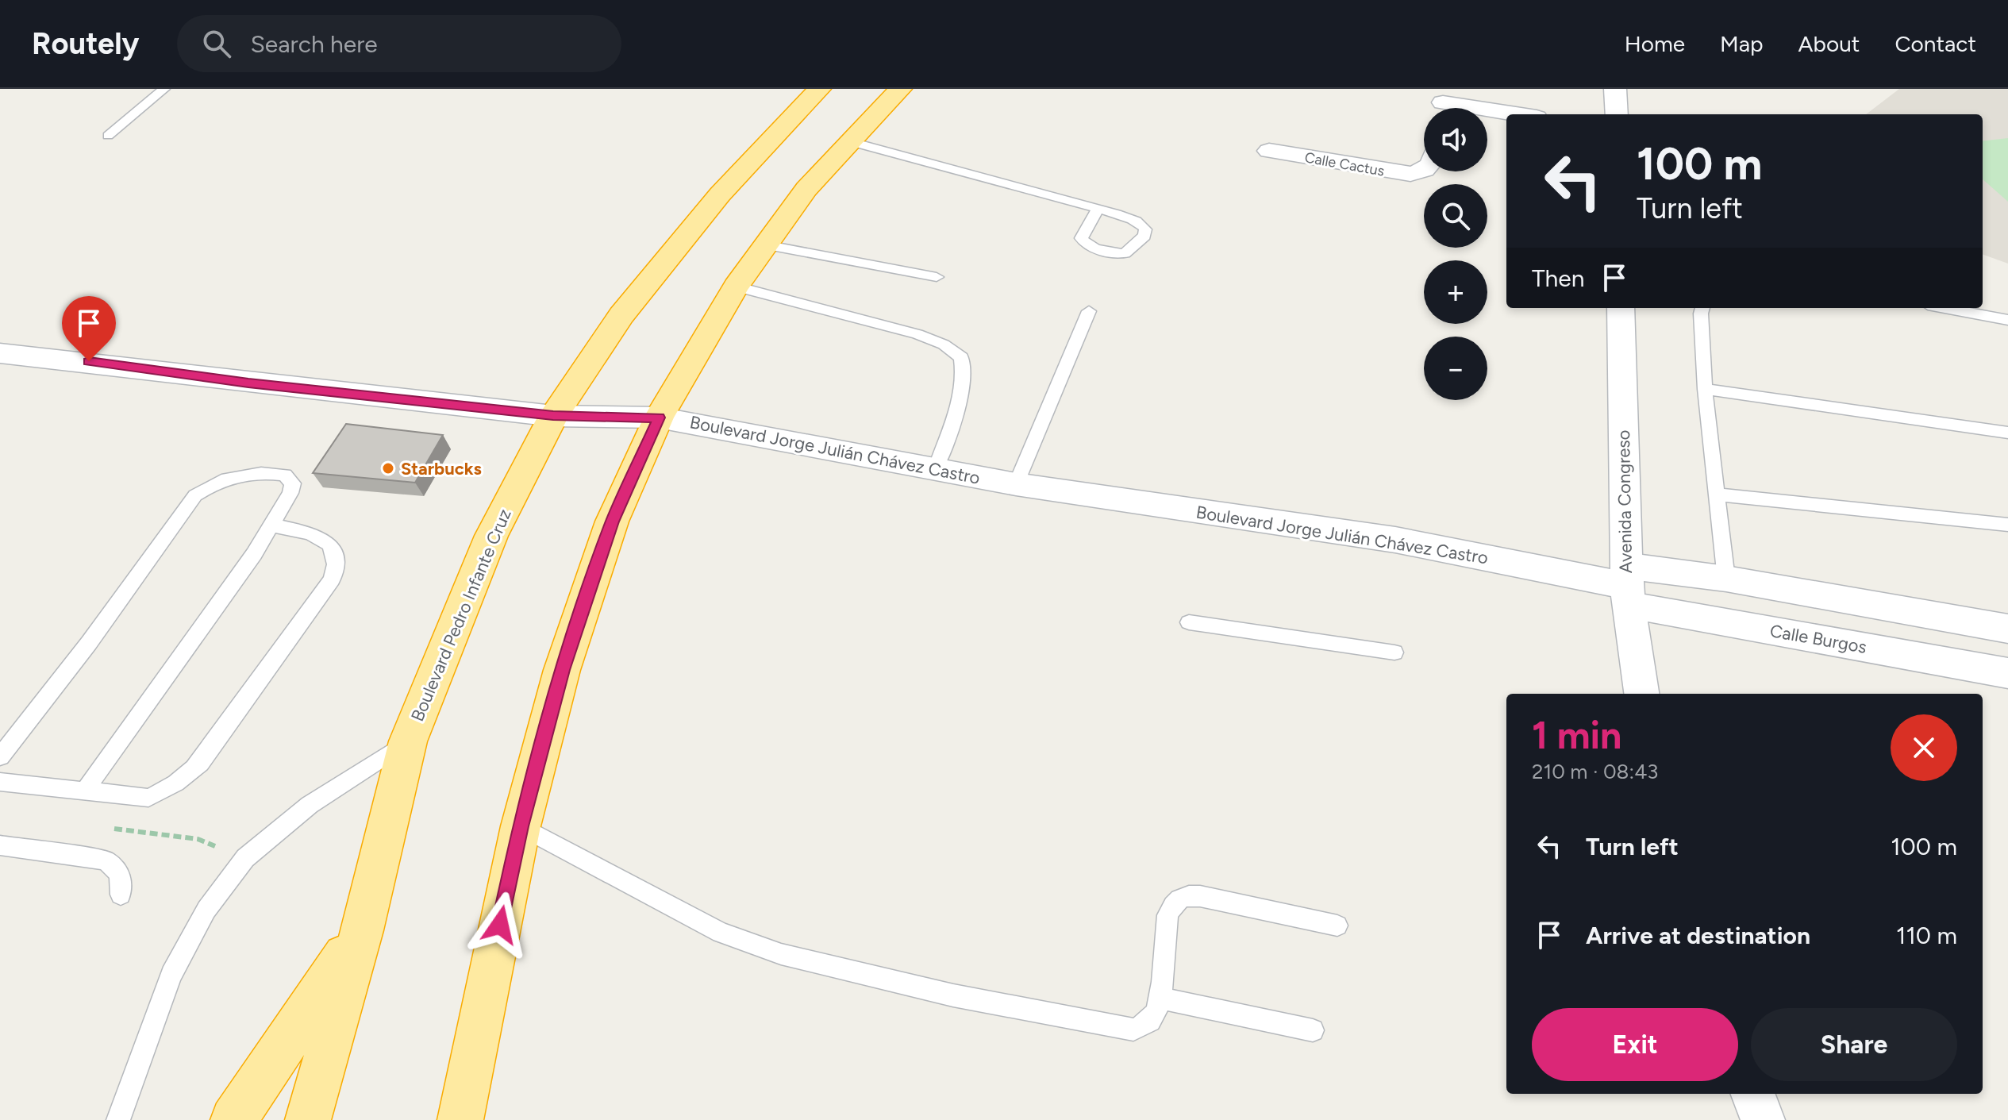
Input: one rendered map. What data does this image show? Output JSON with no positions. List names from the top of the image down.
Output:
{
  "streets": {
    "highway": ["Boulevard Pedro Infante Cruz"],
    "street": [
      "Calle Cactus",
      "Boulevard Jorge Julián Chávez Castro",
      "Avenida Congreso",
      "Calle Burgos"
    ]
  },
  "crossings": [
    ["Boulevard Jorge Julián Chávez Castro", "Avenida Congreso"],
    ["Boulevard Jorge Julián Chávez Castro", "Boulevard Pedro Infante Cruz"],
    ["Boulevard Jorge Julián Chávez Castro", "Calle Burgos"],
    ["Avenida Congreso", "Calle Burgos"]
  ],
  "places": ["Starbucks"],
  "page": {
    "header": "Routely",
    "search": "Search here",
    "nav": [
      "Home",
      "Map",
      "About",
      "Contact"
    ],
    "map_buttons": ["+", "−"],
    "turn": ["100 m", "Turn left"],
    "then": "Then",
    "heading": ["1 min", "210 m · 08:43"],
    "list": [
      {
        "name": "Turn left",
        "value": "100 m"
      },
      {
        "name": "Arrive at destination",
        "value": "110 m"
      }
    ],
    "buttons": ["Exit", "Share"]
  }
}
